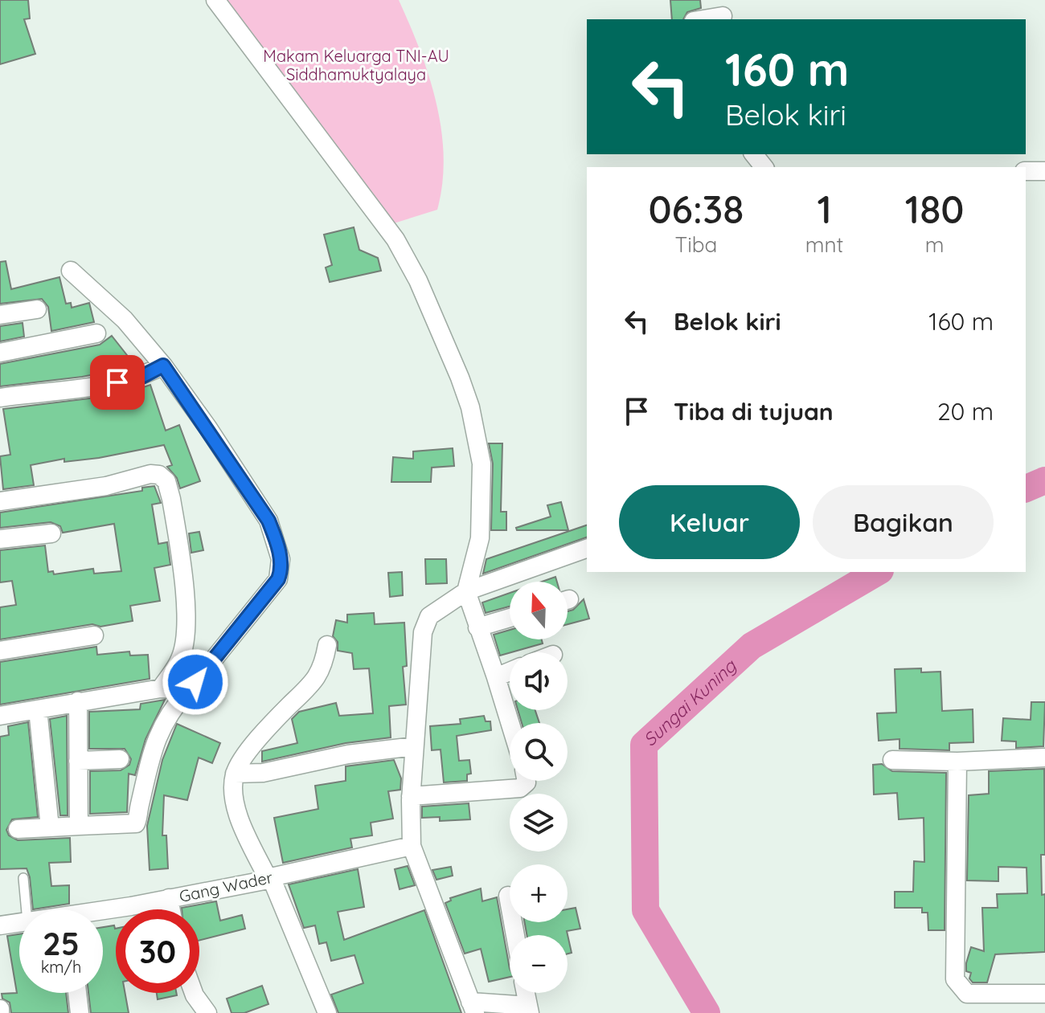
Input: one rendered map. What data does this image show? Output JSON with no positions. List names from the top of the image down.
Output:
{
  "streets": {
    "street": ["Gang Wader"]
  },
  "water": ["Sungai Kuning"],
  "parks": ["Makam Keluarga TNI-AU Siddhamuktyalaya"],
  "north": "top",
  "page": {
    "turn": ["160 m", "Belok kiri"],
    "eta": [
      "06:38",
      "Tiba",
      "1",
      "mnt",
      "180",
      "m"
    ],
    "list": [
      {
        "name": "Belok kiri",
        "value": "160 m"
      },
      {
        "name": "Tiba di tujuan",
        "value": "20 m"
      }
    ],
    "buttons": ["Keluar", "Bagikan"],
    "map_buttons": ["+", "−"],
    "speed": "25 km/h",
    "limit": "30"
  }
}
